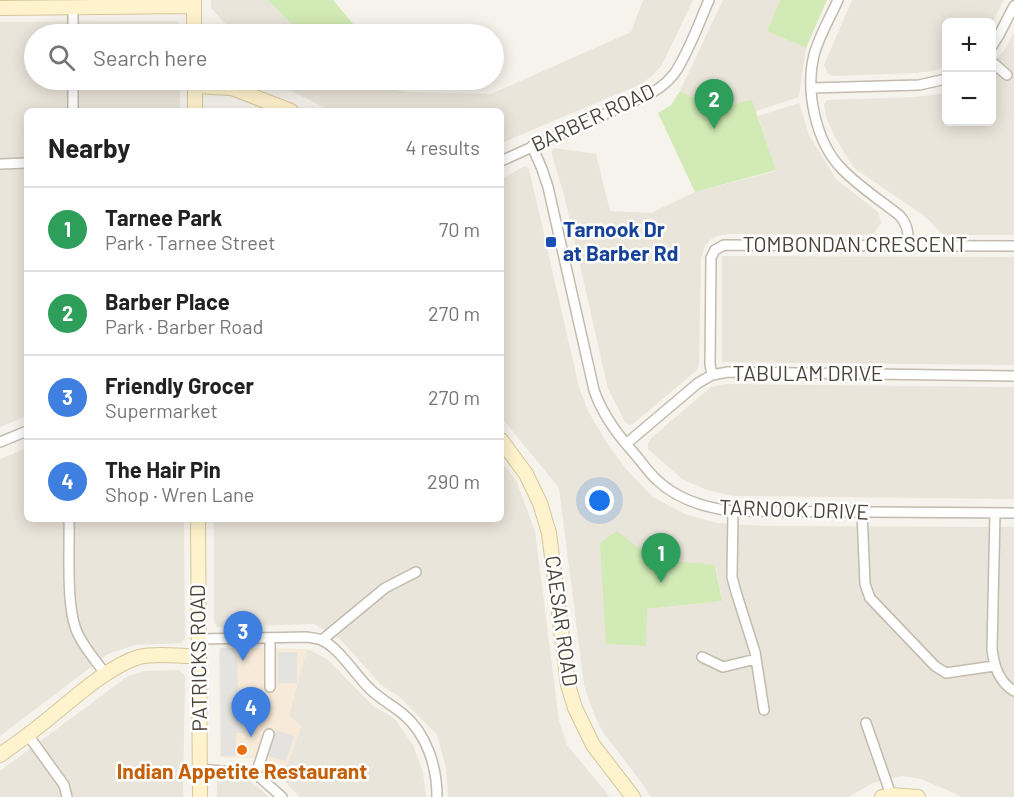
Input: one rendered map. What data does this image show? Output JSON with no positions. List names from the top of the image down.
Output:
{
  "streets": {
    "street": [
      "BARBER ROAD",
      "TOMBONDAN CRESCENT",
      "TABULAM DRIVE",
      "TARNOOK DRIVE",
      "CAESAR ROAD",
      "PATRICKS ROAD"
    ]
  },
  "crossings": [
    ["BARBER ROAD", "TARNOOK DRIVE"],
    ["TOMBONDAN CRESCENT", "TABULAM DRIVE"],
    ["TABULAM DRIVE", "TARNOOK DRIVE"]
  ],
  "places": {
    "transit": ["Tarnook Dr at Barber Rd"],
    "other": ["Indian Appetite Restaurant"]
  },
  "page": {
    "map_buttons": ["+", "−"],
    "search": "Search here",
    "pins": [
      "2",
      "1",
      "3",
      "4"
    ],
    "heading": ["Nearby", "4 results"],
    "list": [
      {
        "mark": "1",
        "name": "Tarnee Park",
        "note": "Park · Tarnee Street",
        "value": "70 m"
      },
      {
        "mark": "2",
        "name": "Barber Place",
        "note": "Park · Barber Road",
        "value": "270 m"
      },
      {
        "mark": "3",
        "name": "Friendly Grocer",
        "note": "Supermarket",
        "value": "270 m"
      },
      {
        "mark": "4",
        "name": "The Hair Pin",
        "note": "Shop · Wren Lane",
        "value": "290 m"
      }
    ]
  }
}
